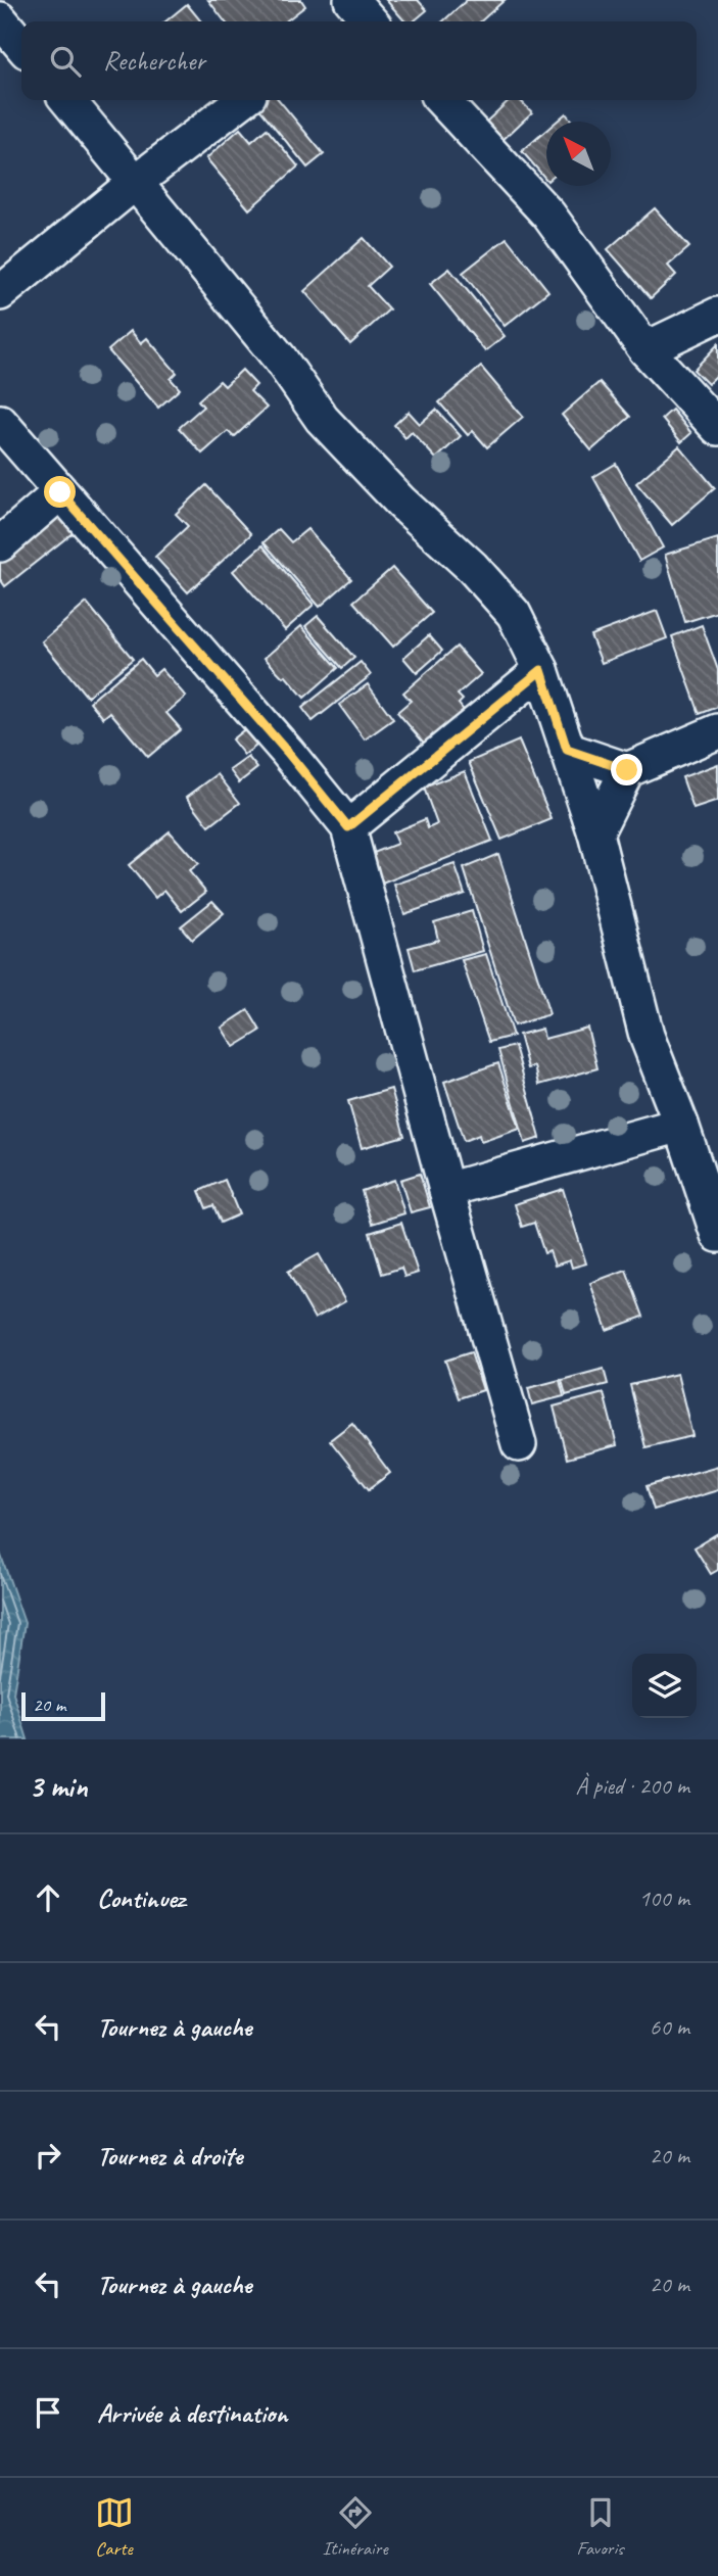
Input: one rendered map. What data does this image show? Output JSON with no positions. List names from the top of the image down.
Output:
{
  "scale_bar": "20 m",
  "north": "top left",
  "page": {
    "search": "Rechercher",
    "scale": "20 m",
    "heading": ["3 min", "À pied · 200 m"],
    "list": [
      ["Continuez", "100 m"],
      ["Tournez à gauche", "60 m"],
      ["Tournez à droite", "20 m"],
      ["Tournez à gauche", "20 m"],
      "Arrivée à destination"
    ],
    "nav": ["Carte", "Itinéraire", "Favoris"]
  }
}
